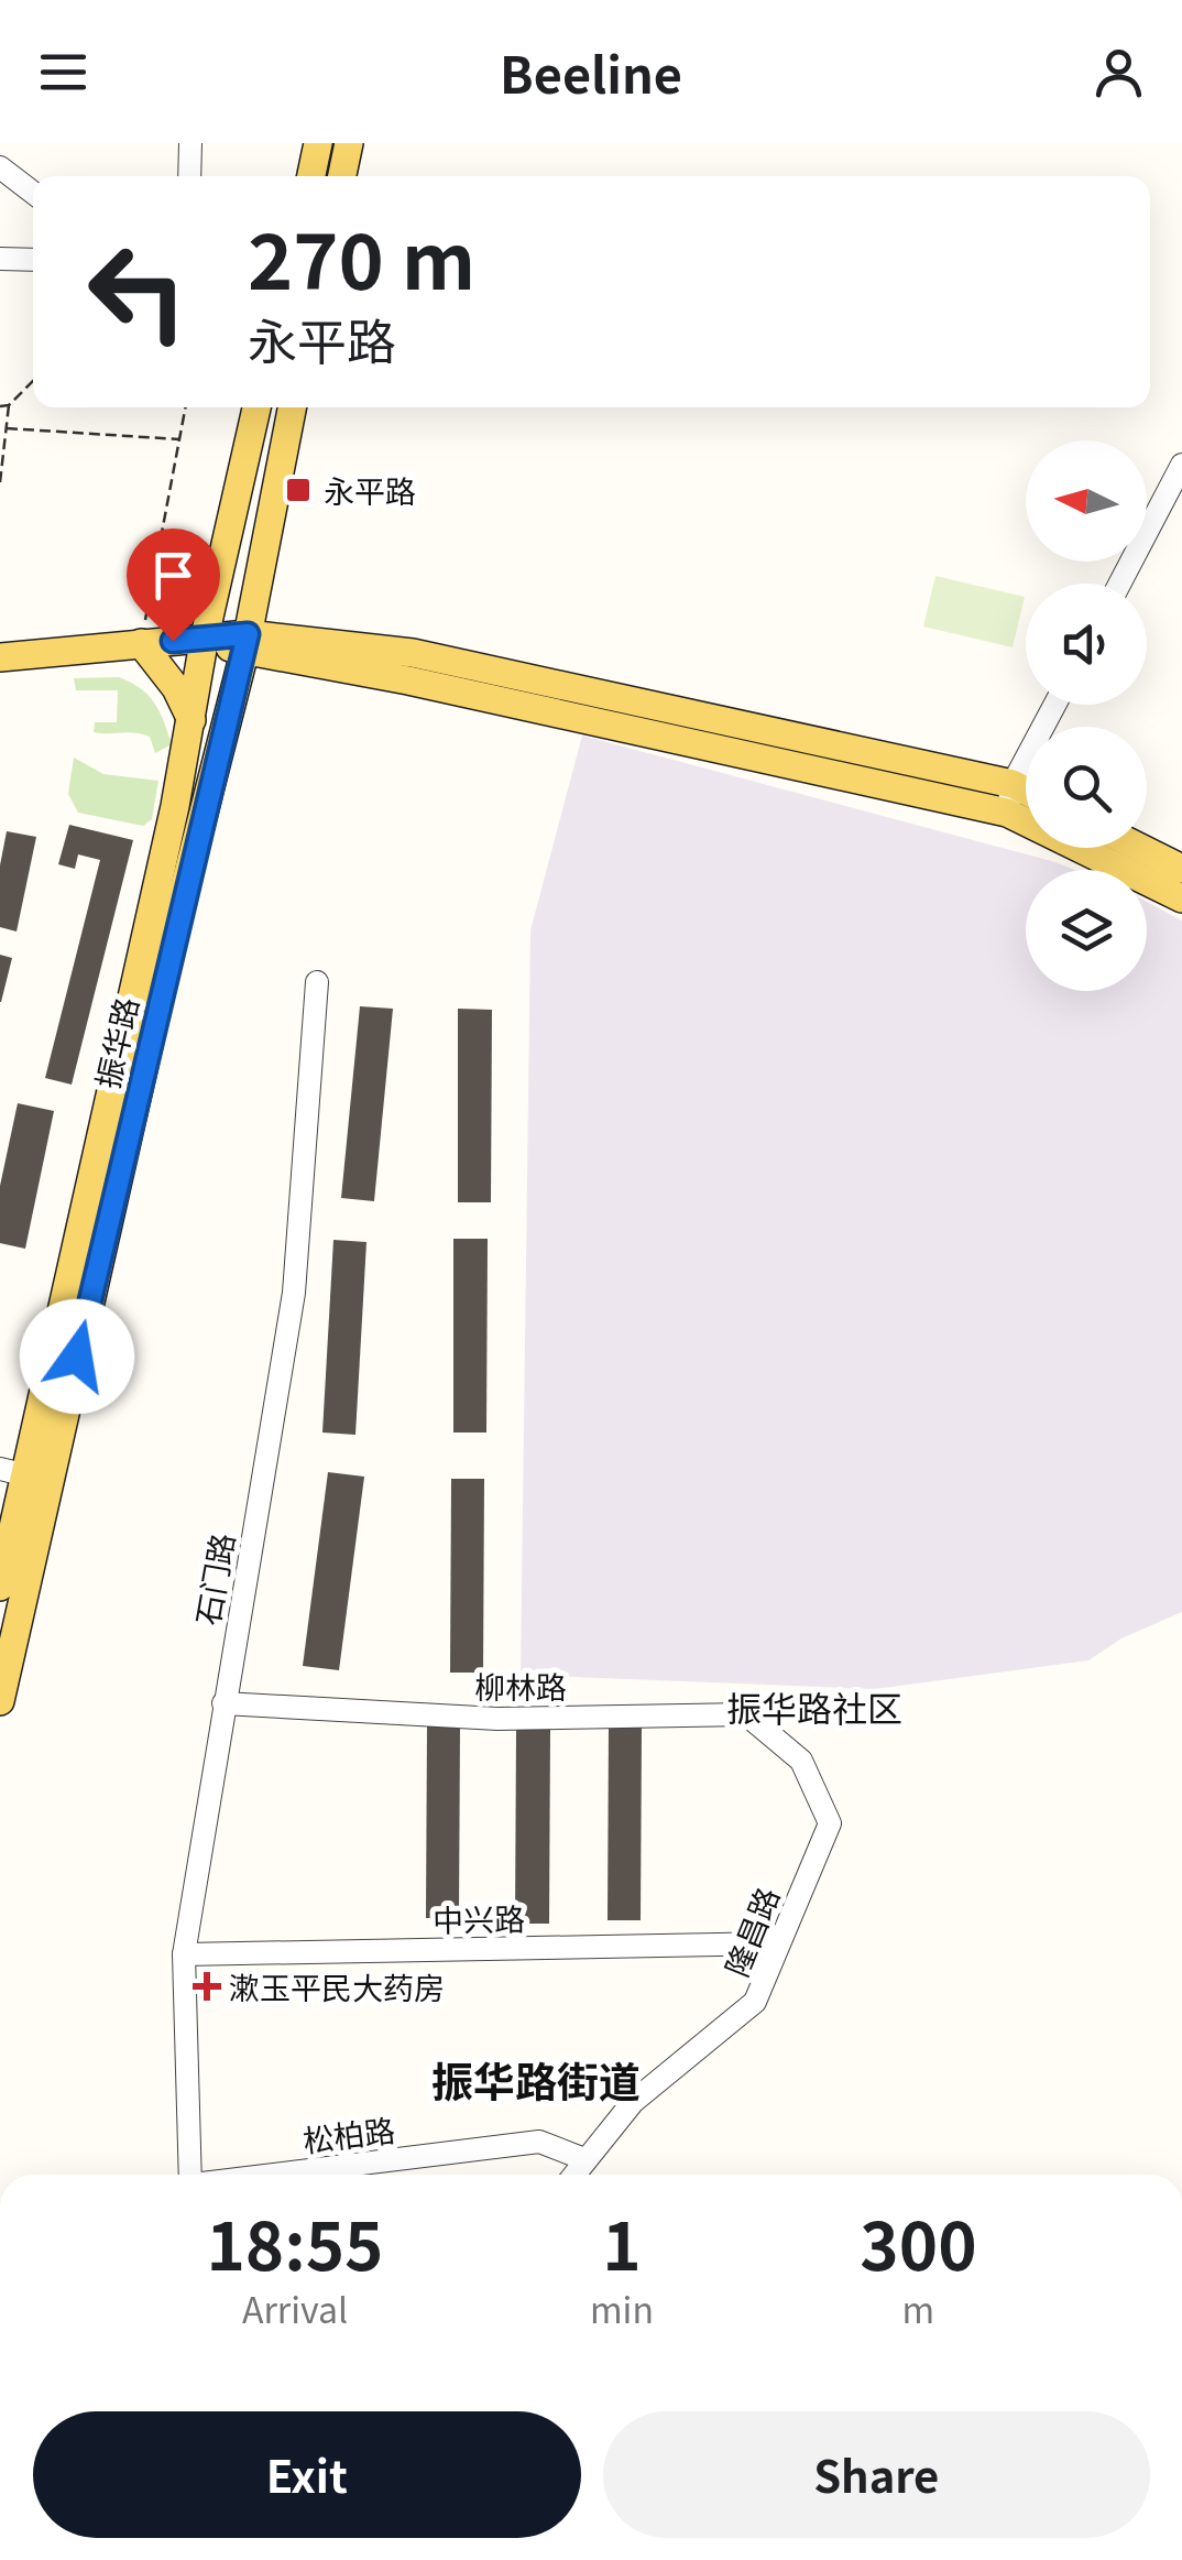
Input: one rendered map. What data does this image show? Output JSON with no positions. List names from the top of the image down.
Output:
{
  "streets": {
    "main road": ["振华路"],
    "street": [
      "石门路",
      "柳林路",
      "中兴路",
      "隆昌路",
      "松柏路"
    ]
  },
  "crossings": [
    ["石门路", "柳林路"],
    ["石门路", "中兴路"],
    ["柳林路", "隆昌路"],
    ["中兴路", "隆昌路"],
    ["隆昌路", "松柏路"]
  ],
  "districts": ["振华路社区", "振华路街道"],
  "places": {
    "transit": ["永平路"],
    "health": ["漱玉平民大药房"]
  },
  "north": "left",
  "page": {
    "header": "Beeline",
    "turn": ["270 m", "永平路"],
    "eta": [
      "18:55",
      "Arrival",
      "1",
      "min",
      "300",
      "m"
    ],
    "buttons": ["Exit", "Share"]
  }
}
